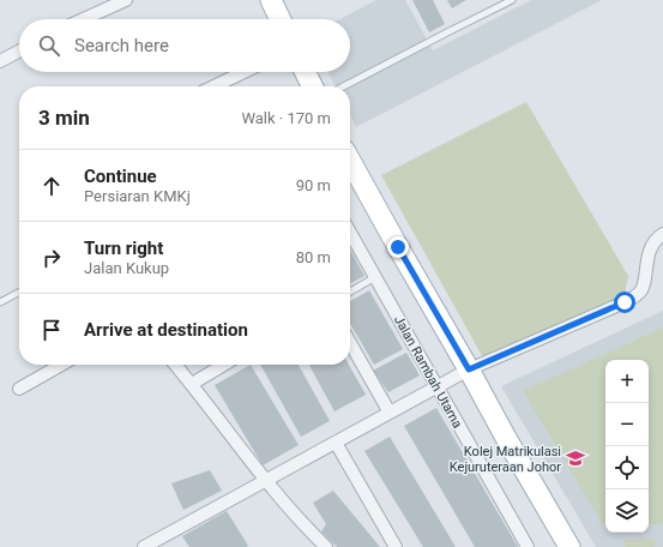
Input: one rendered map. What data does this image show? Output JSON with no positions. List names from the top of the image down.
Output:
{
  "streets": {
    "street": ["Jalan Rambah Utama"]
  },
  "places": {
    "school or university": ["Kolej Matrikulasi Kejuruteraan Johor"]
  },
  "page": {
    "search": "Search here",
    "heading": ["3 min", "Walk · 170 m"],
    "list": [
      ["Continue", "Persiaran KMKj", "90 m"],
      ["Turn right", "Jalan Kukup", "80 m"],
      "Arrive at destination"
    ],
    "map_buttons": ["+", "−"]
  }
}
